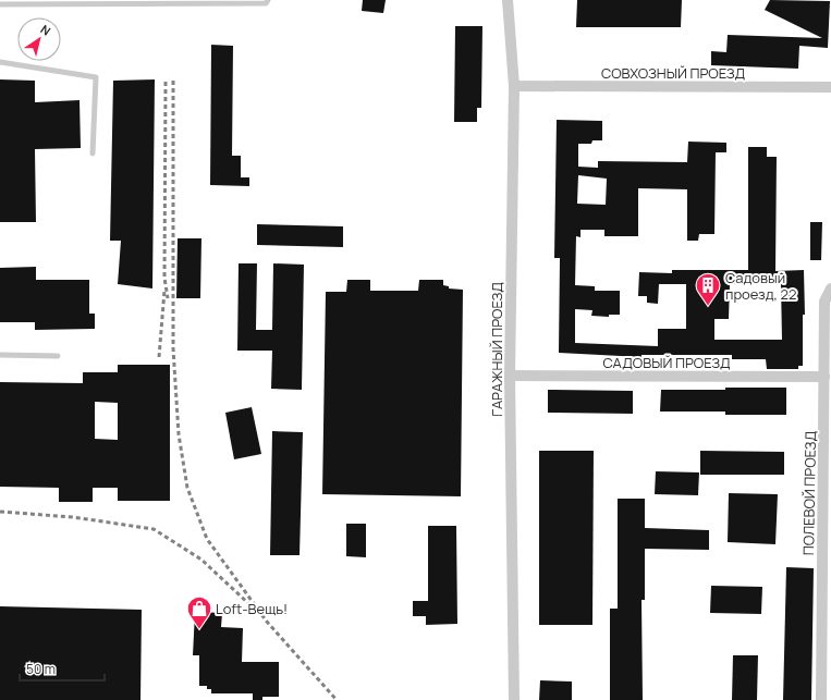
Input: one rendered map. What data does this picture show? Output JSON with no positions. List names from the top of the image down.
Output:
{
  "streets": {
    "street": [
      "СОВХОЗНЫЙ ПРОЕЗД",
      "ГАРАЖНЫЙ ПРОЕЗД",
      "САДОВЫЙ ПРОЕЗД",
      "ПОЛЕВОЙ ПРОЕЗД"
    ]
  },
  "crossings": [
    ["СОВХОЗНЫЙ ПРОЕЗД", "ГАРАЖНЫЙ ПРОЕЗД"],
    ["ГАРАЖНЫЙ ПРОЕЗД", "САДОВЫЙ ПРОЕЗД"],
    ["САДОВЫЙ ПРОЕЗД", "ПОЛЕВОЙ ПРОЕЗД"]
  ],
  "places": {
    "building": ["Садовый проезд, 22"],
    "shop": ["Loft-Вещь!"]
  },
  "scale_bar": "50 m",
  "north": "top right"
}
